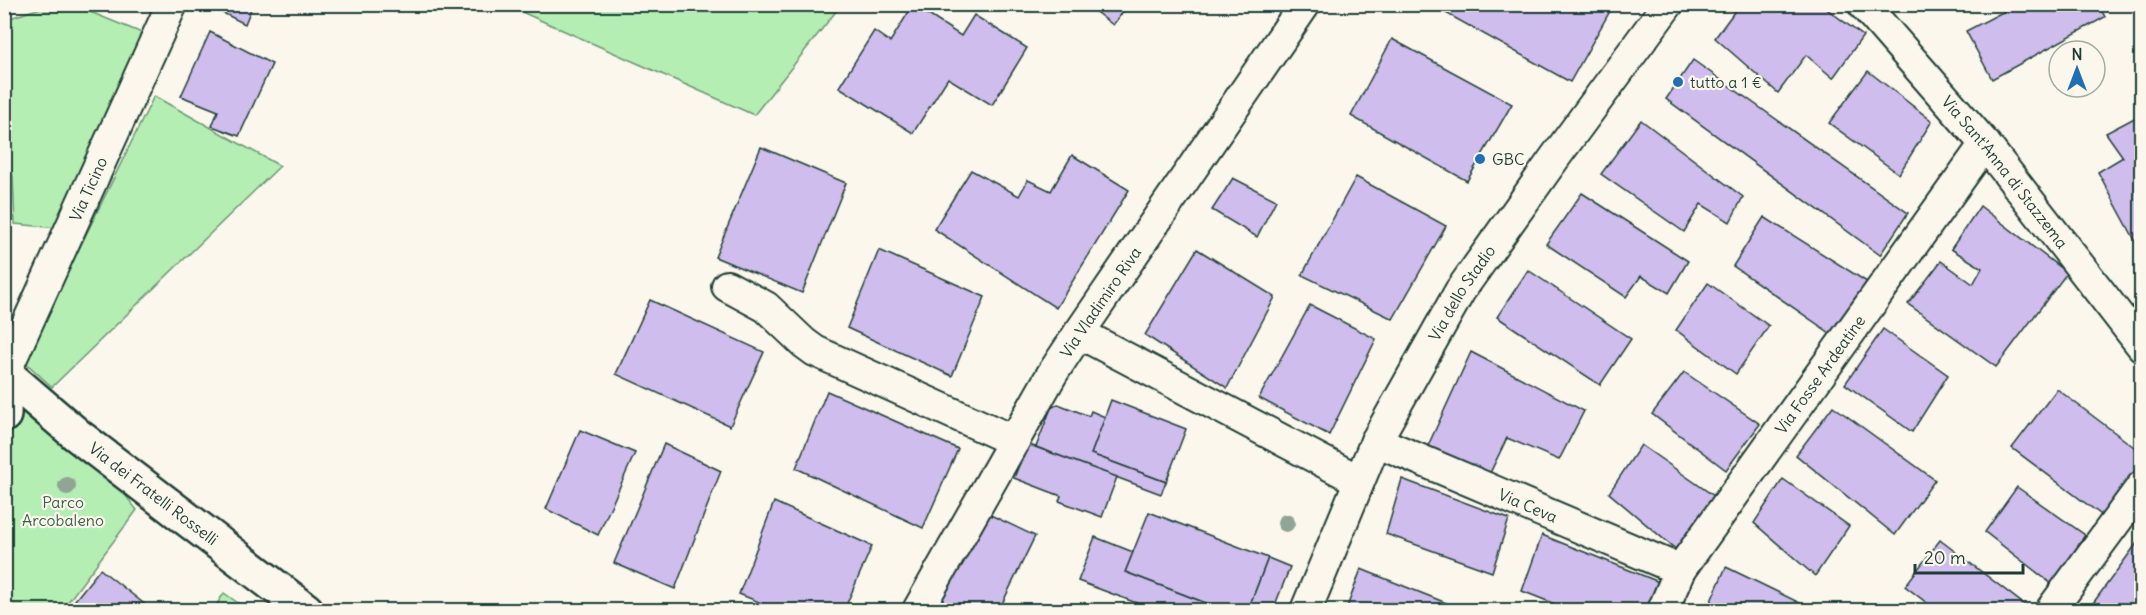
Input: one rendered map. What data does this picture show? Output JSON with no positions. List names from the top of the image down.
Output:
{
  "streets": {
    "street": [
      "Via Sant'Anna di Stazzema",
      "Via Ticino",
      "Via dello Stadio",
      "Via Vladimiro Riva",
      "Via Fosse Ardeatine",
      "Via dei Fratelli Rosselli",
      "Via Ceva"
    ]
  },
  "crossings": [
    ["Via Sant'Anna di Stazzema", "Via Fosse Ardeatine"],
    ["Via Ticino", "Via dei Fratelli Rosselli"],
    ["Via dello Stadio", "Via Ceva"],
    ["Via Fosse Ardeatine", "Via Ceva"]
  ],
  "parks": ["Parco Arcobaleno"],
  "places": ["tutto a 1 €", "GBC"],
  "scale_bar": "20 m",
  "north": "top"
}
